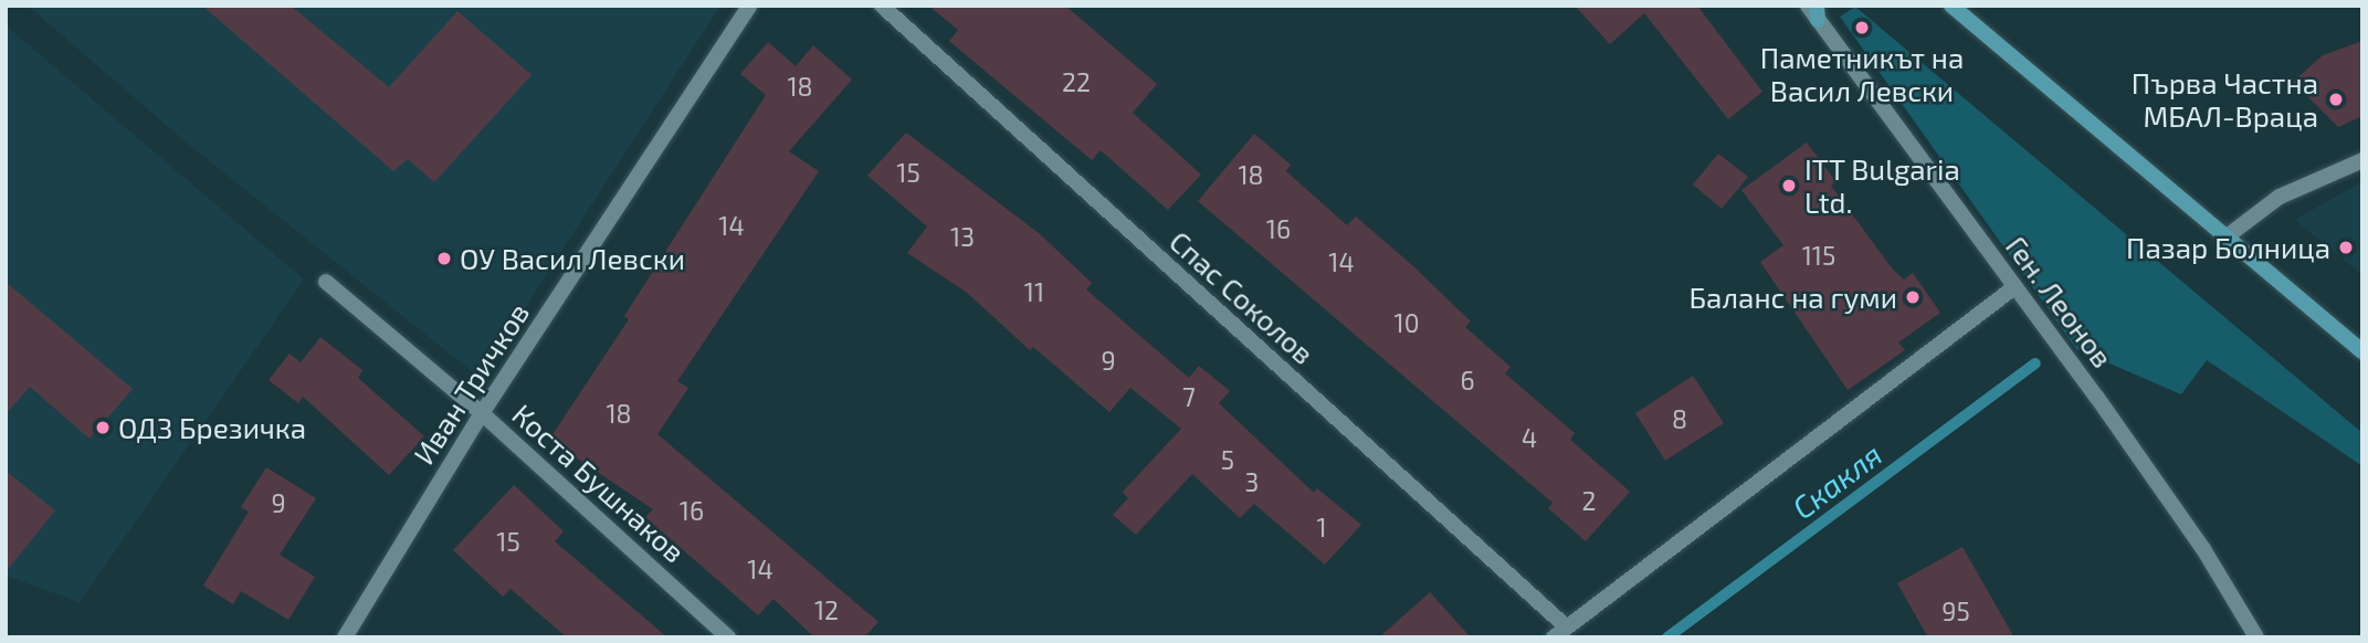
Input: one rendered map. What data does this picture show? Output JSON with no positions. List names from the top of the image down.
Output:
{
  "streets": {
    "street": [
      "Спас Соколов",
      "Ген. Леонов",
      "Иван Тричков",
      "Коста Бушнаков"
    ]
  },
  "crossings": [
    ["Иван Тричков", "Коста Бушнаков"]
  ],
  "water": ["Скакля"],
  "places": [
    "Паметникът на Васил Левски",
    "Първа Частна МБАЛ-Враца",
    "ITT Bulgaria Ltd.",
    "Пазар Болница",
    "ОУ Васил Левски",
    "Баланс на гуми",
    "ОДЗ Брезичка"
  ],
  "house_numbers": [
    "22",
    "18",
    "15",
    "18",
    "14",
    "16",
    "13",
    "115",
    "14",
    "11",
    "10",
    "9",
    "6",
    "7",
    "18",
    "8",
    "4",
    "5",
    "3",
    "2",
    "9",
    "16",
    "1",
    "15",
    "14",
    "12",
    "95"
  ]
}
